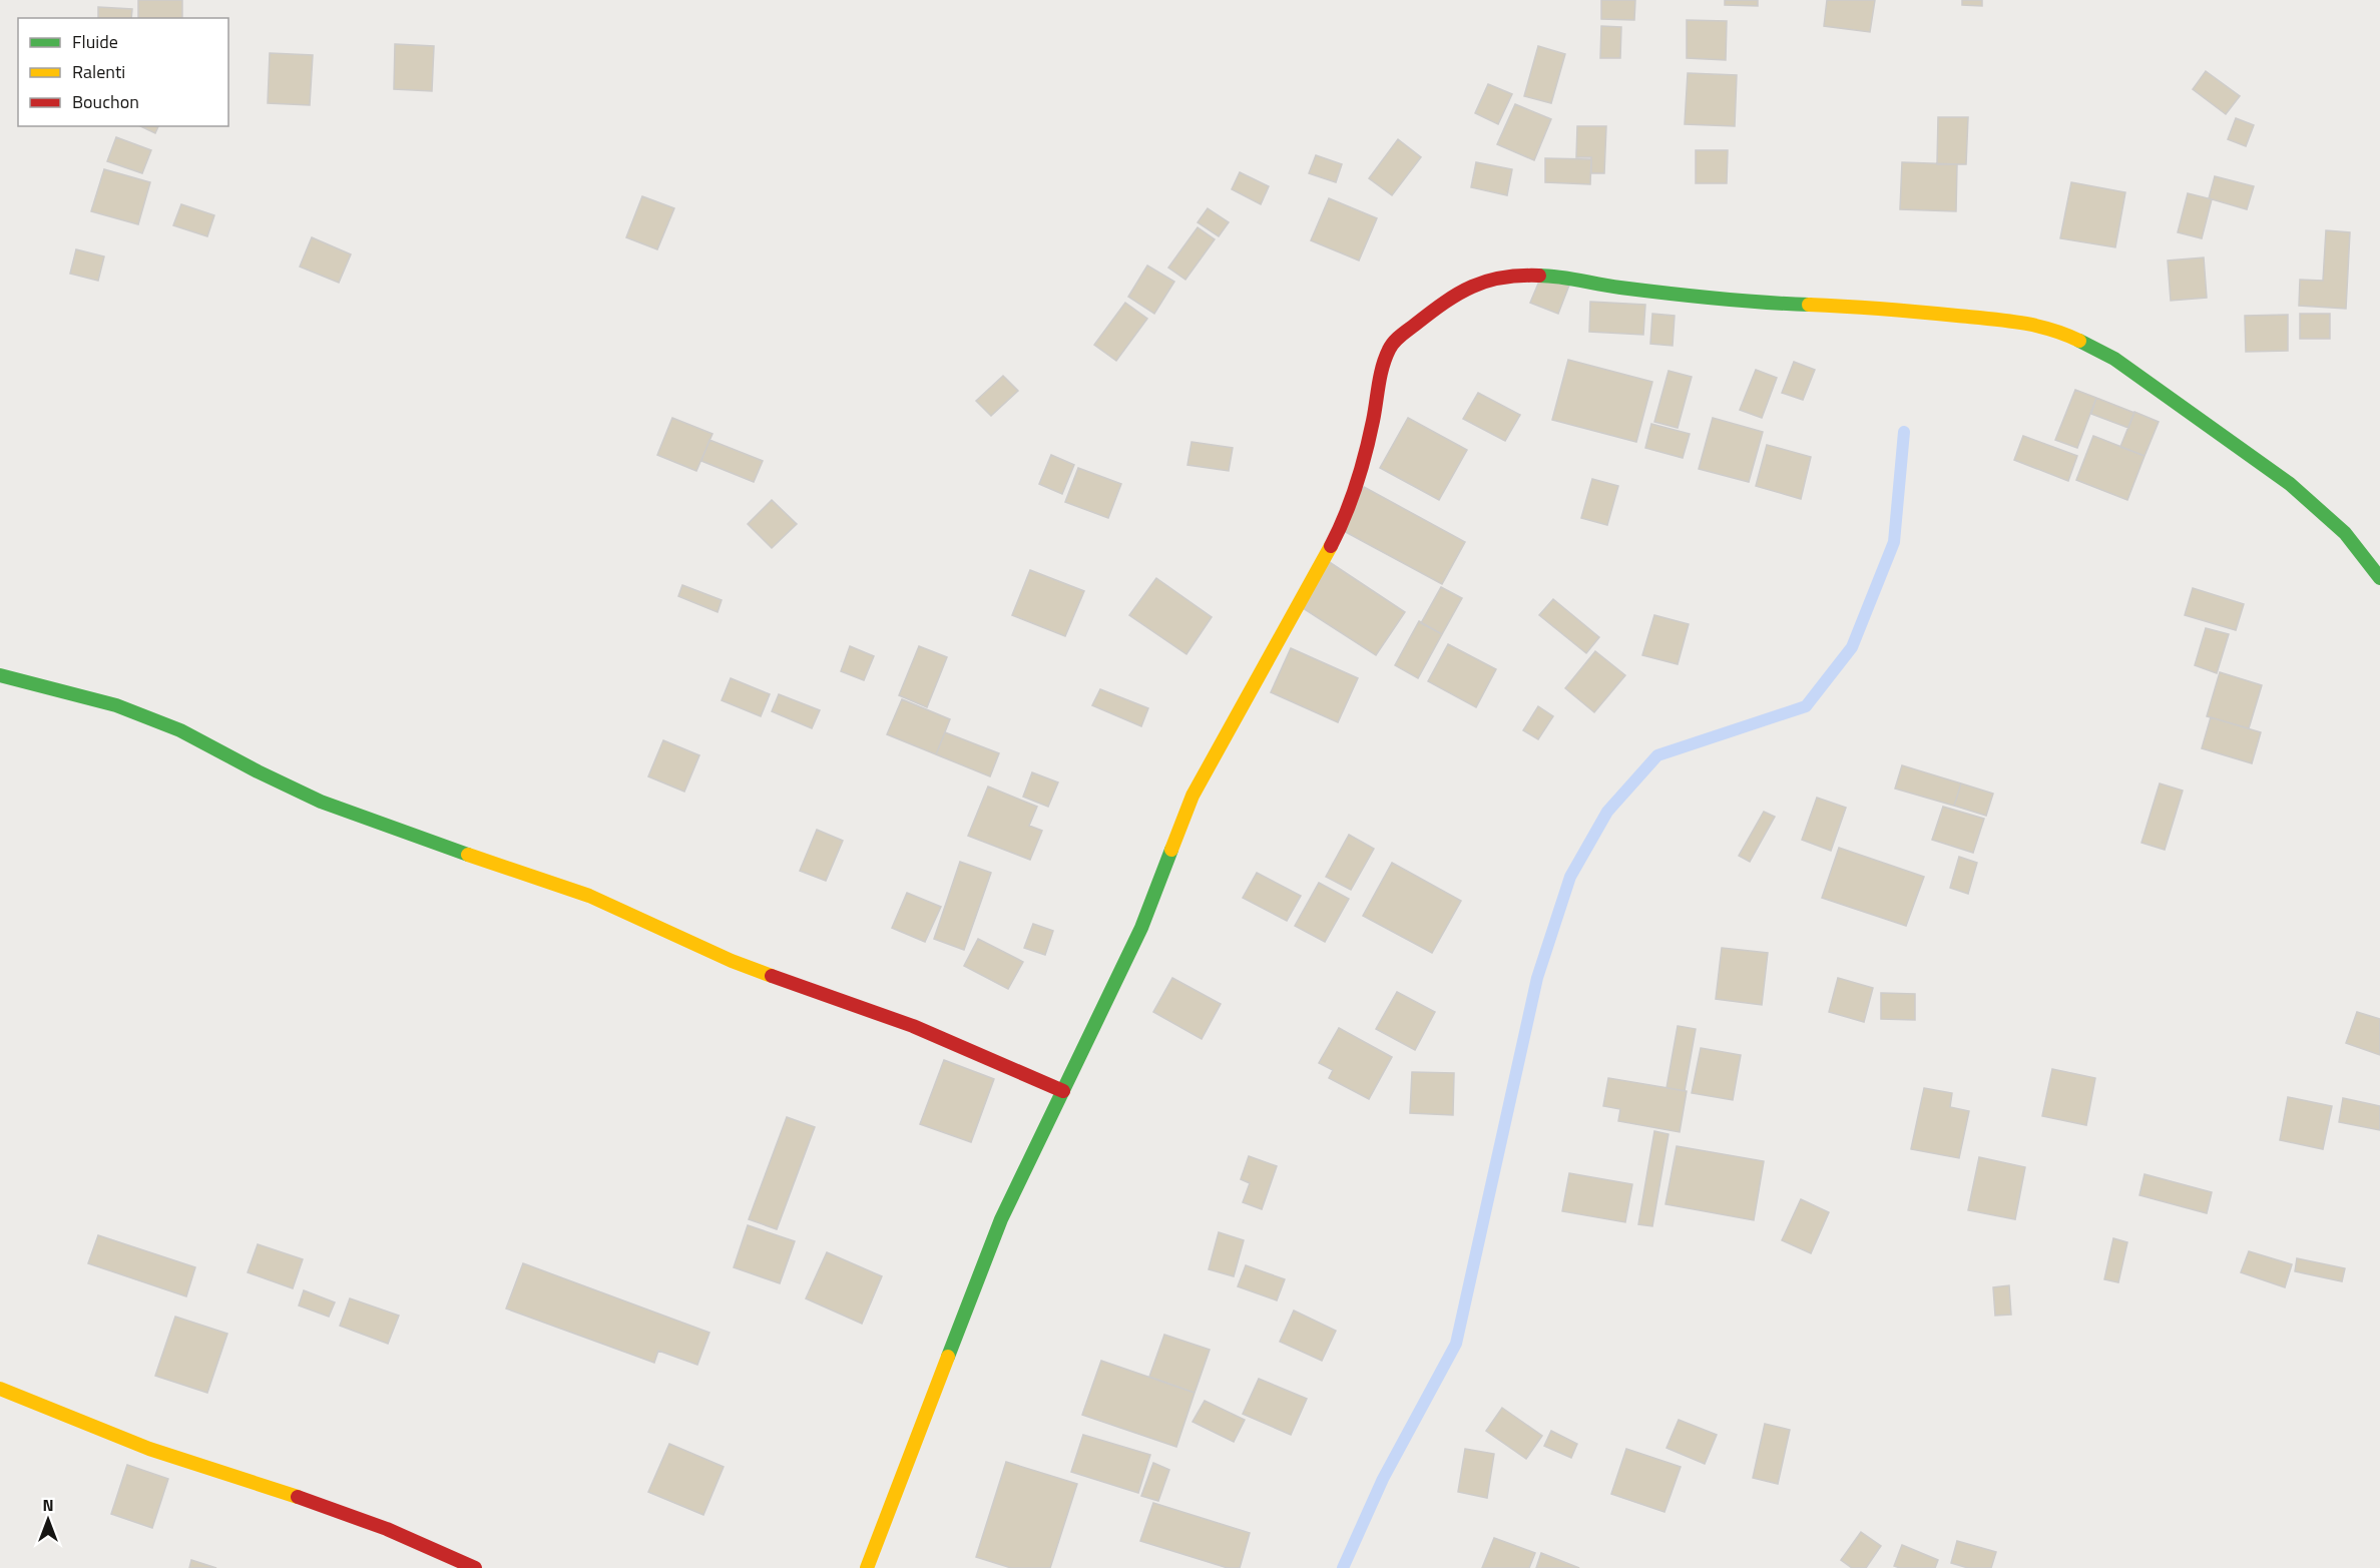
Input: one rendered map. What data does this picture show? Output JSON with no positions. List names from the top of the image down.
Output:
{
  "legend": ["Fluide", "Ralenti", "Bouchon"],
  "north": "top"
}
